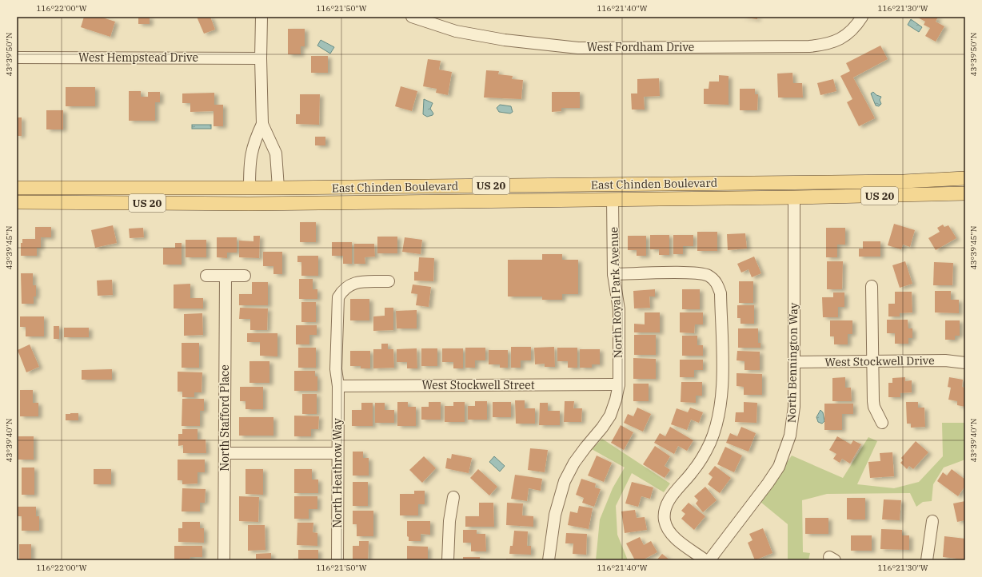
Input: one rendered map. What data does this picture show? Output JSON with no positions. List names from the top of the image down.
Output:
{
  "streets": {
    "main road": ["East Chinden Boulevard", "US 20"],
    "street": [
      "West Fordham Drive",
      "West Hempstead Drive",
      "North Royal Park Avenue",
      "West Stockwell Drive",
      "North Bennington Way",
      "West Stockwell Street",
      "North Stafford Place",
      "North Heathrow Way"
    ]
  },
  "crossings": [
    ["East Chinden Boulevard", "North Royal Park Avenue"],
    ["East Chinden Boulevard", "North Bennington Way"],
    ["North Royal Park Avenue", "West Stockwell Street"],
    ["West Stockwell Drive", "North Bennington Way"],
    ["West Stockwell Street", "North Heathrow Way"]
  ],
  "coordinates": [
    "116°22'00\"W",
    "116°21'50\"W",
    "116°21'40\"W",
    "116°21'30\"W",
    "43°39'50\"N",
    "43°39'45\"N",
    "43°39'40\"N"
  ]
}
